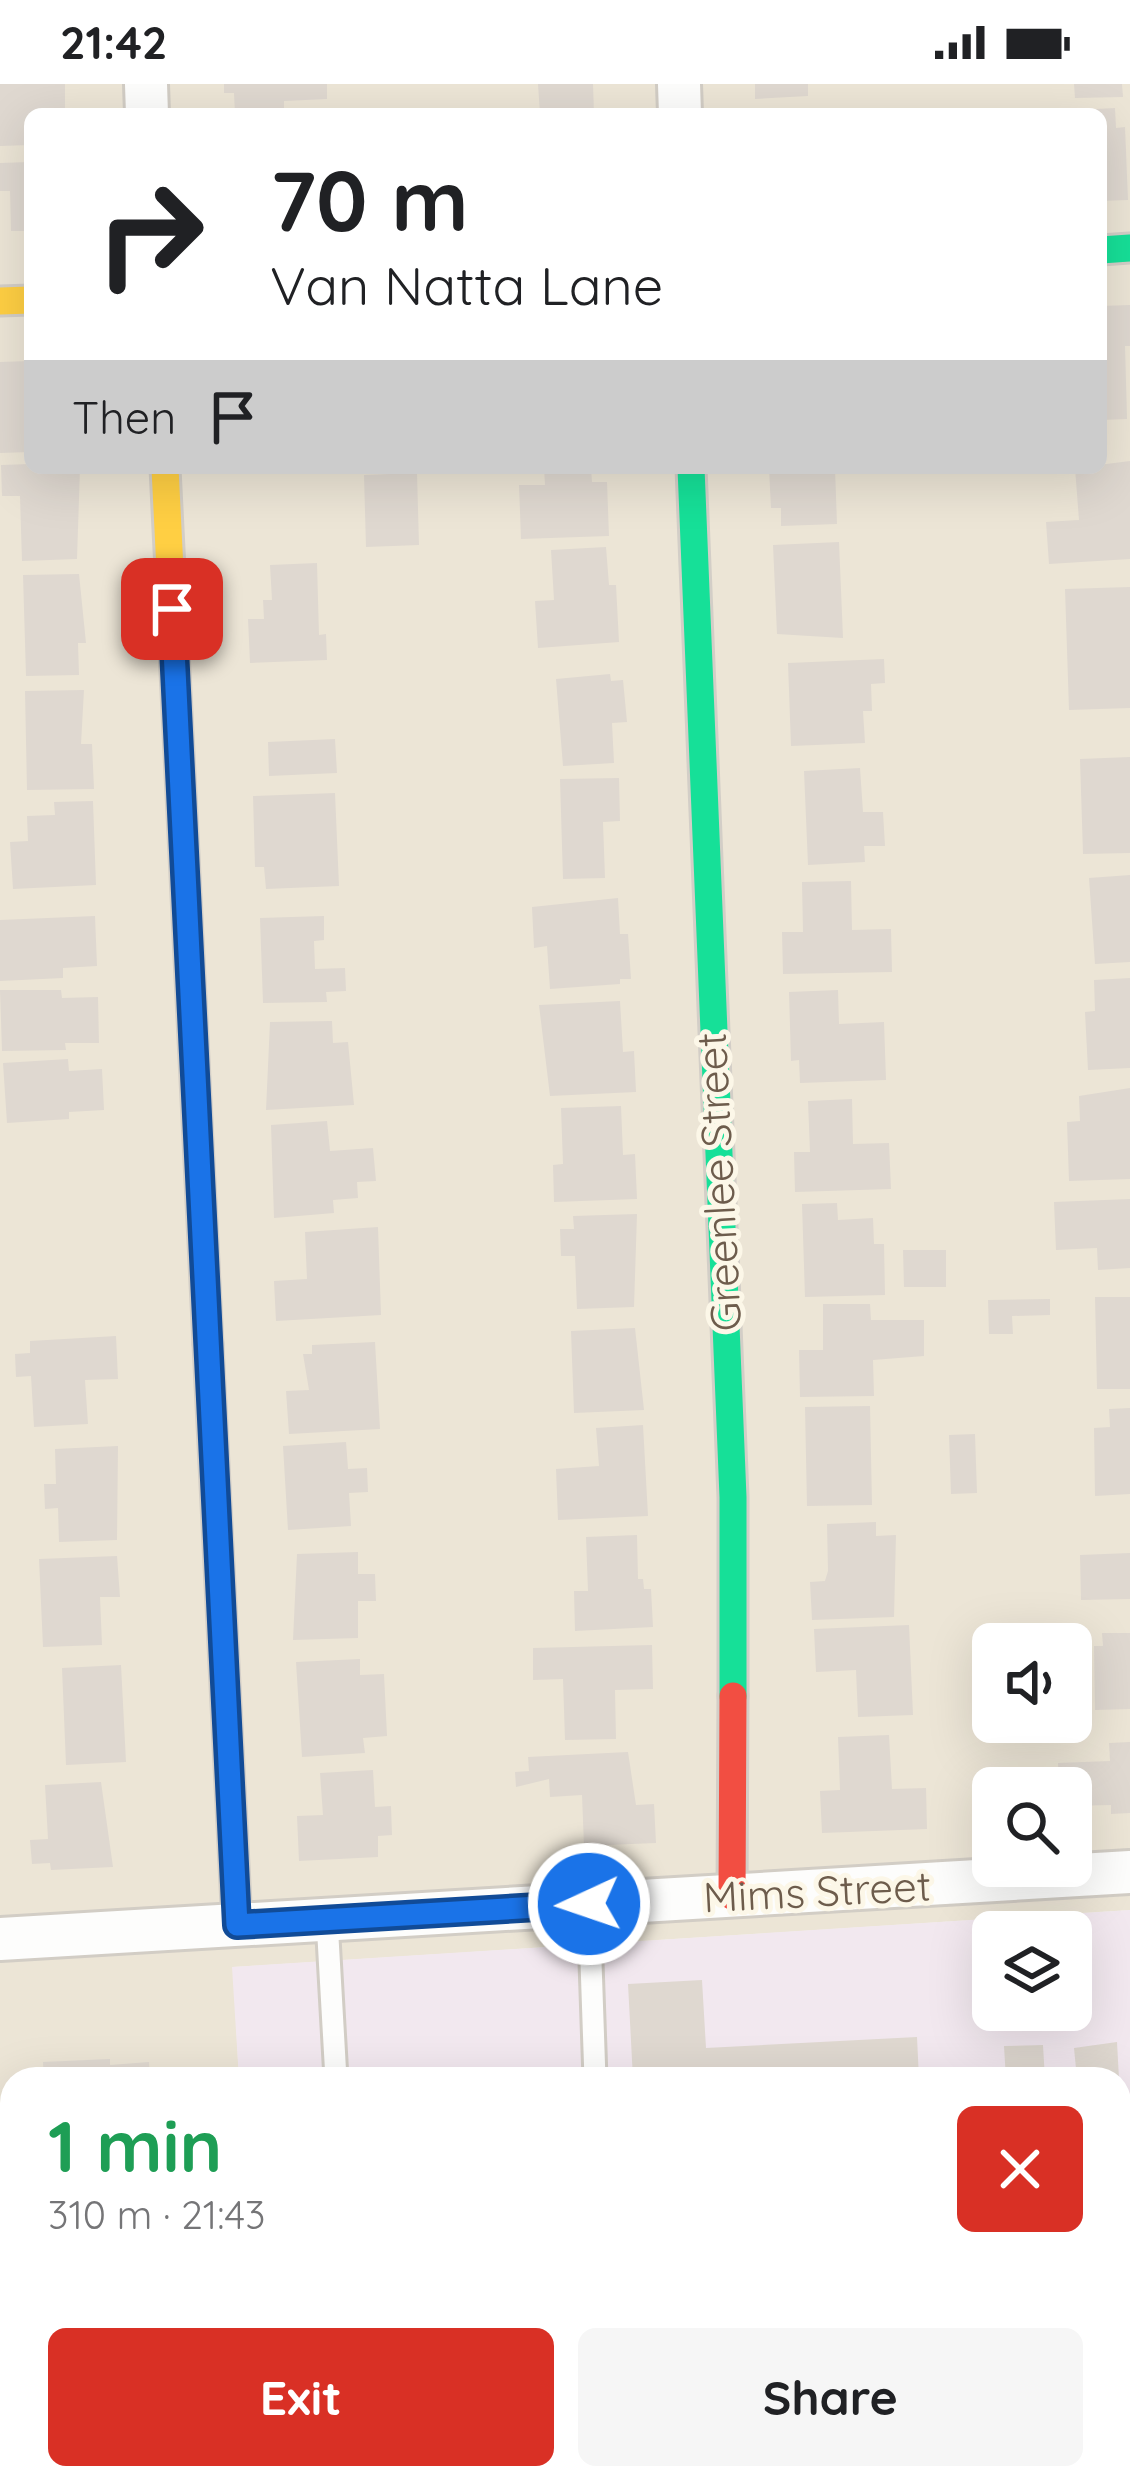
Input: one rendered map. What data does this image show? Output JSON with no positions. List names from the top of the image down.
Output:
{
  "streets": {
    "street": ["Greenlee Street", "Mims Street"]
  },
  "crossings": [
    ["Greenlee Street", "Mims Street"]
  ],
  "page": {
    "status": "21:42",
    "turn": ["70 m", "Van Natta Lane"],
    "then": "Then",
    "heading": ["1 min", "310 m · 21:43"],
    "buttons": ["Exit", "Share"]
  }
}
